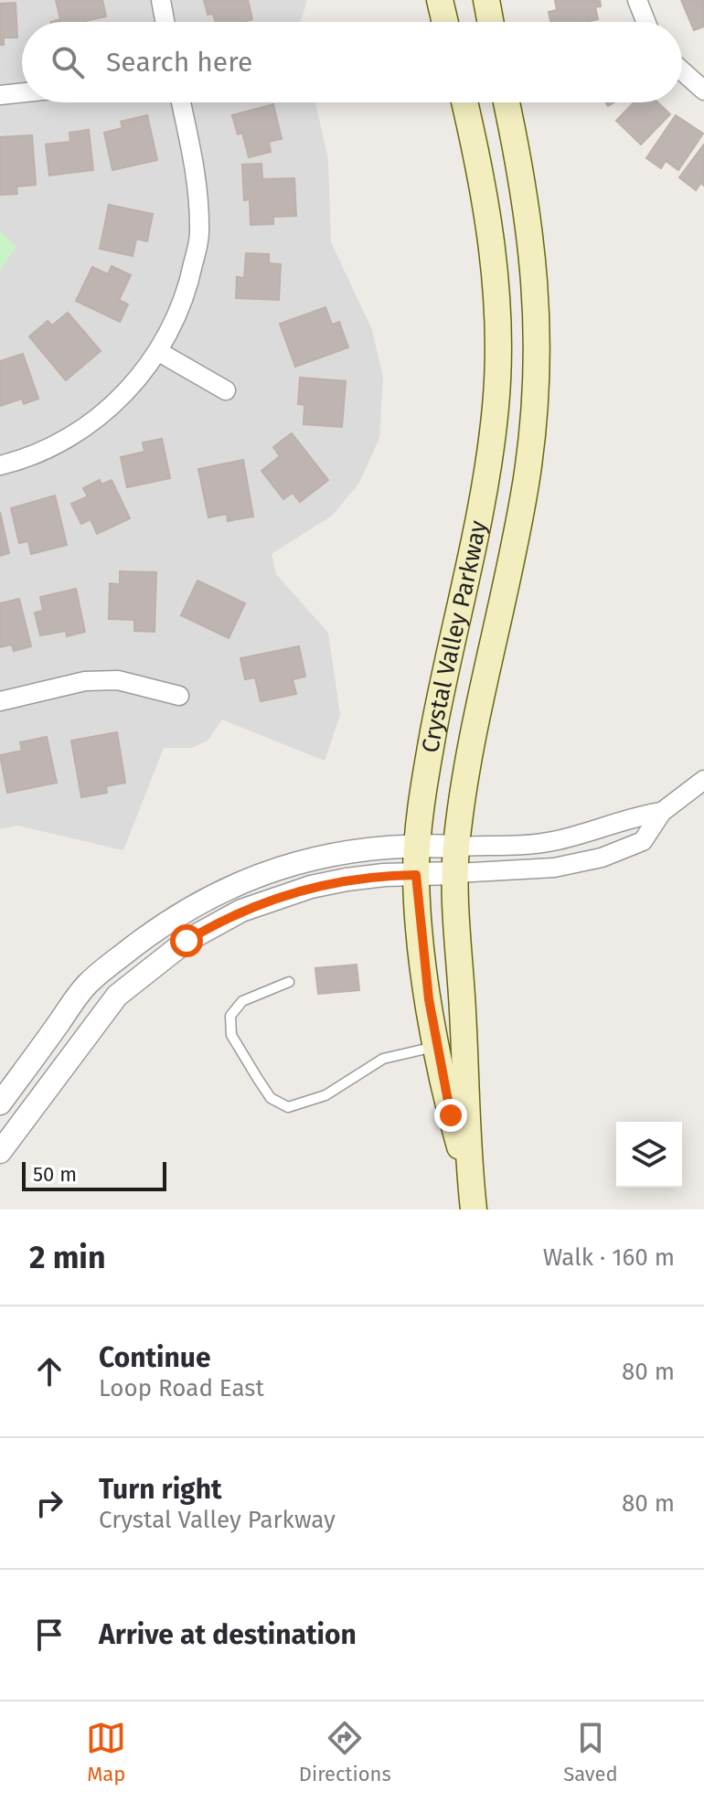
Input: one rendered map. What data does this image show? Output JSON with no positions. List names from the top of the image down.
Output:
{
  "streets": {
    "main road": ["Crystal Valley Parkway"]
  },
  "scale_bar": "50 m",
  "page": {
    "search": "Search here",
    "scale": "50 m",
    "heading": ["2 min", "Walk · 160 m"],
    "list": [
      ["Continue", "Loop Road East", "80 m"],
      ["Turn right", "Crystal Valley Parkway", "80 m"],
      "Arrive at destination"
    ],
    "nav": ["Map", "Directions", "Saved"]
  }
}
